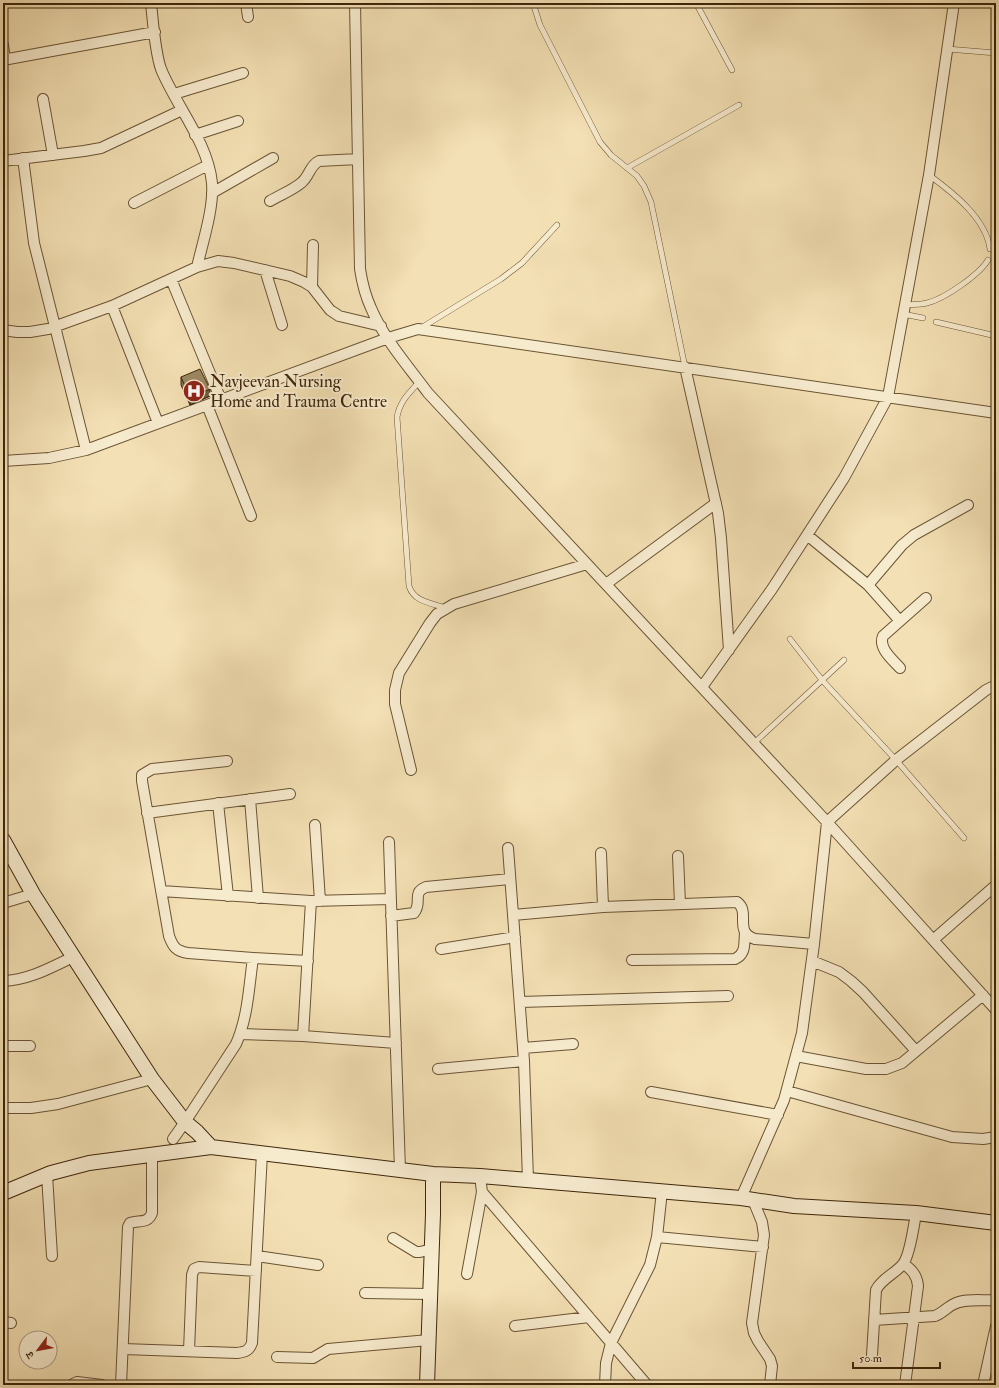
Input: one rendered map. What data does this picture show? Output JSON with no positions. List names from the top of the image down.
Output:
{
  "places": {
    "hospital": ["Navjeevan Nursing Home and Trauma Centre"]
  },
  "scale_bar": "50 m",
  "north": "bottom left"
}
